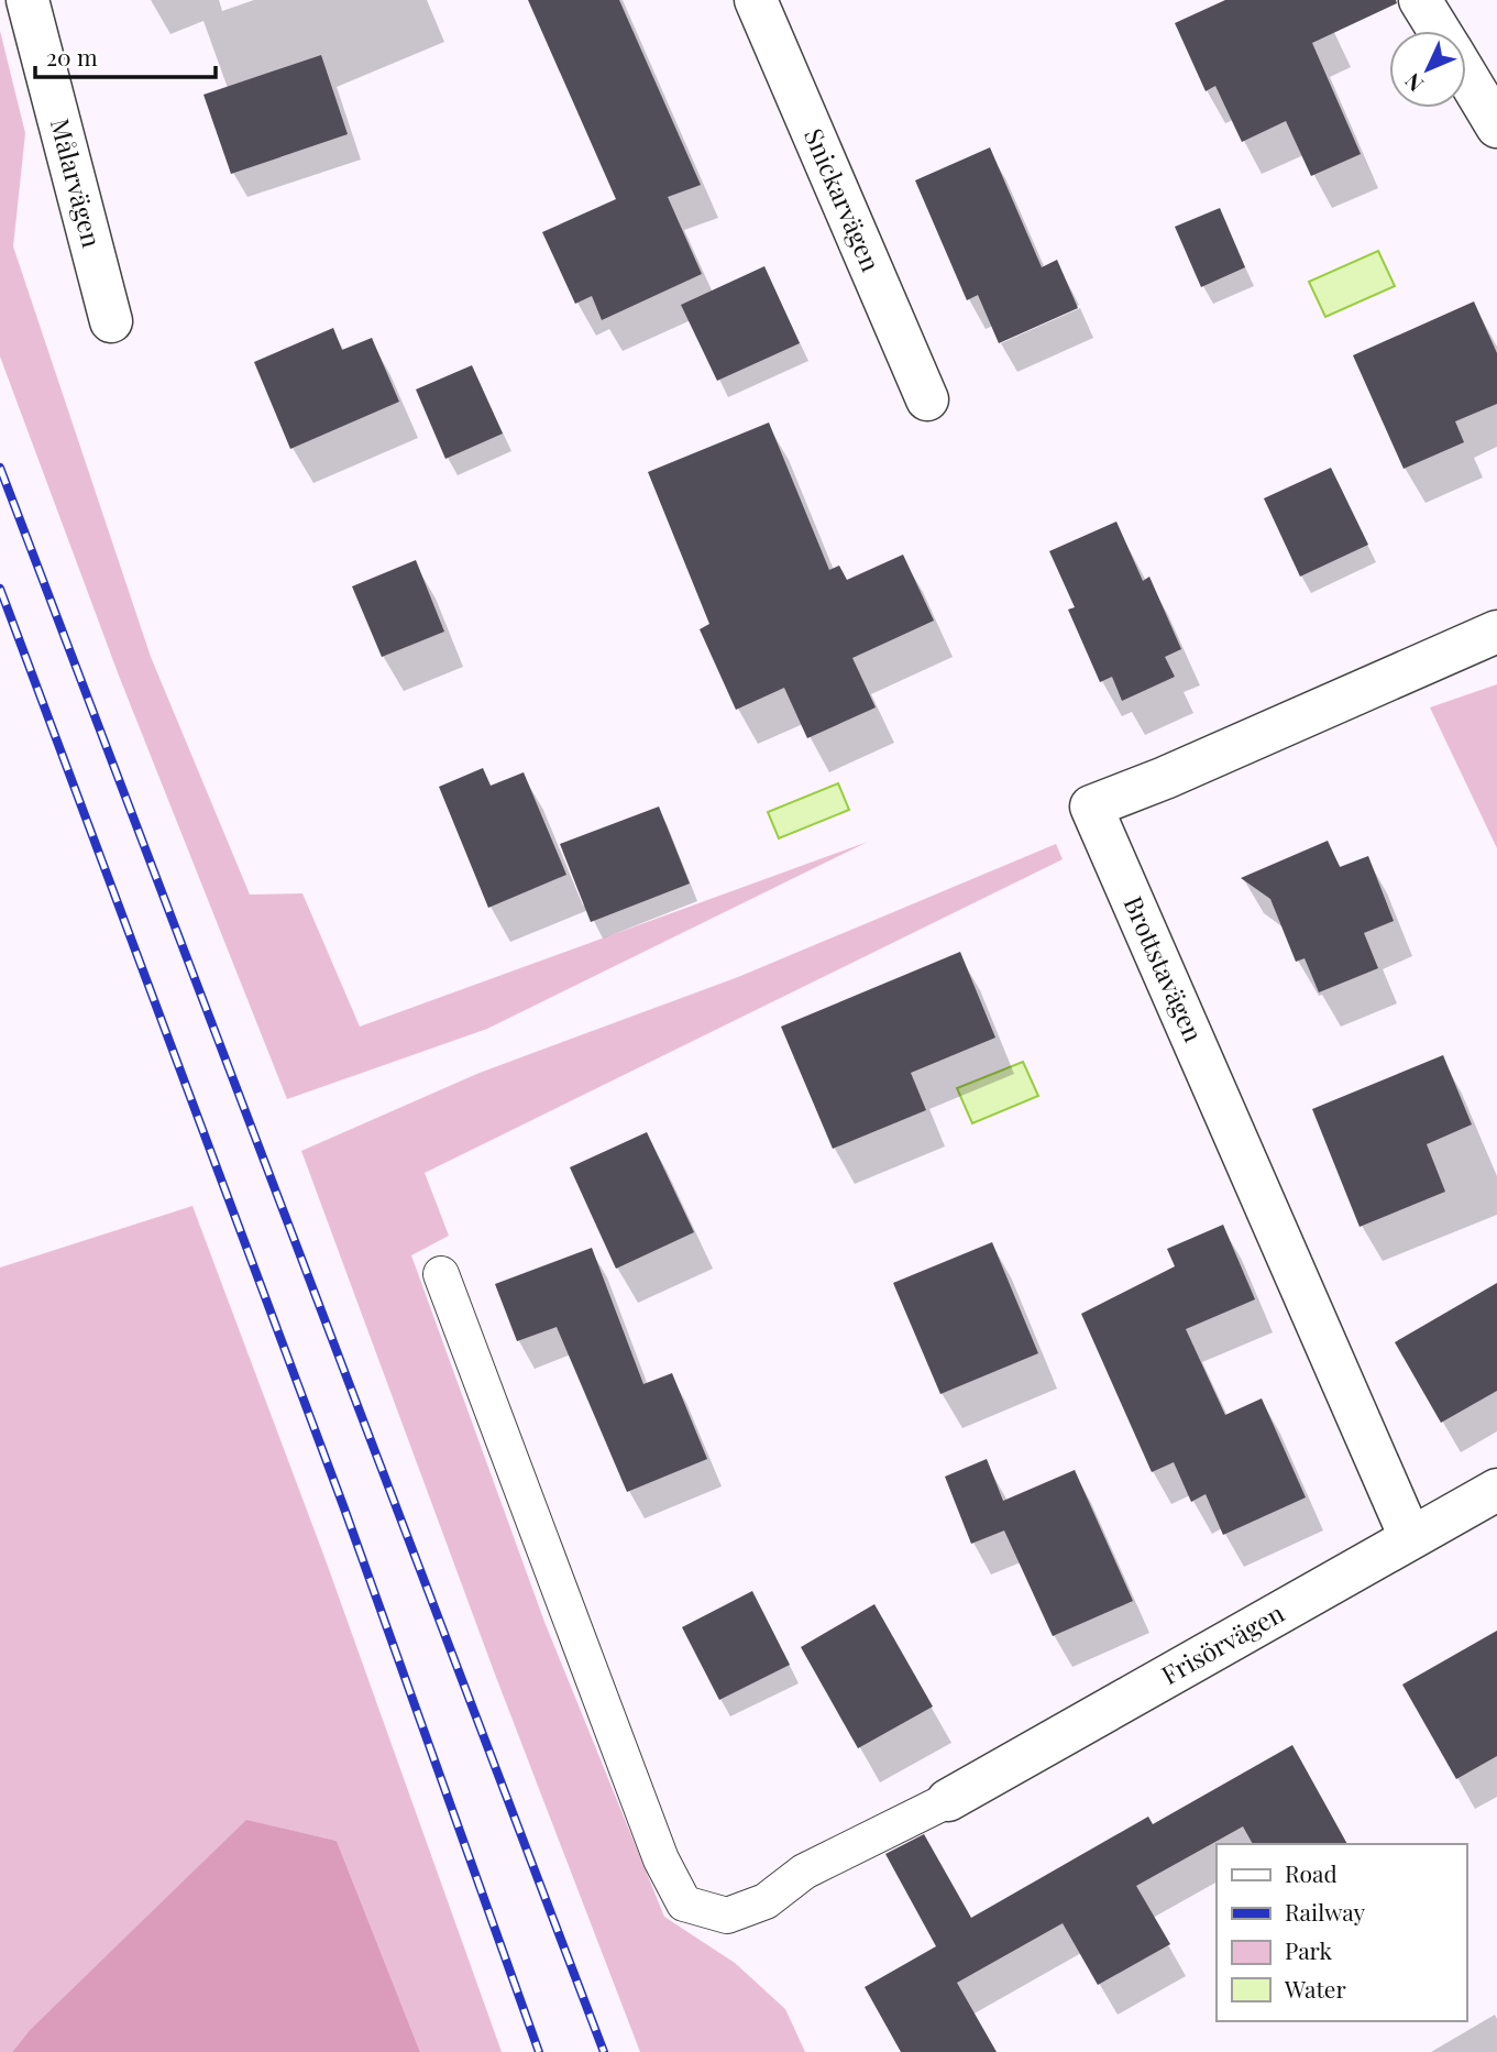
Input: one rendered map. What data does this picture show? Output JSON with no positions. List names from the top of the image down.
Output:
{
  "streets": {
    "street": [
      "Målarvägen",
      "Snickarvägen",
      "Brottstavägen",
      "Frisörvägen"
    ]
  },
  "crossings": [
    ["Brottstavägen", "Frisörvägen"]
  ],
  "legend": [
    "Road",
    "Railway",
    "Park",
    "Water"
  ],
  "scale_bar": "20 m",
  "north": "bottom left"
}
